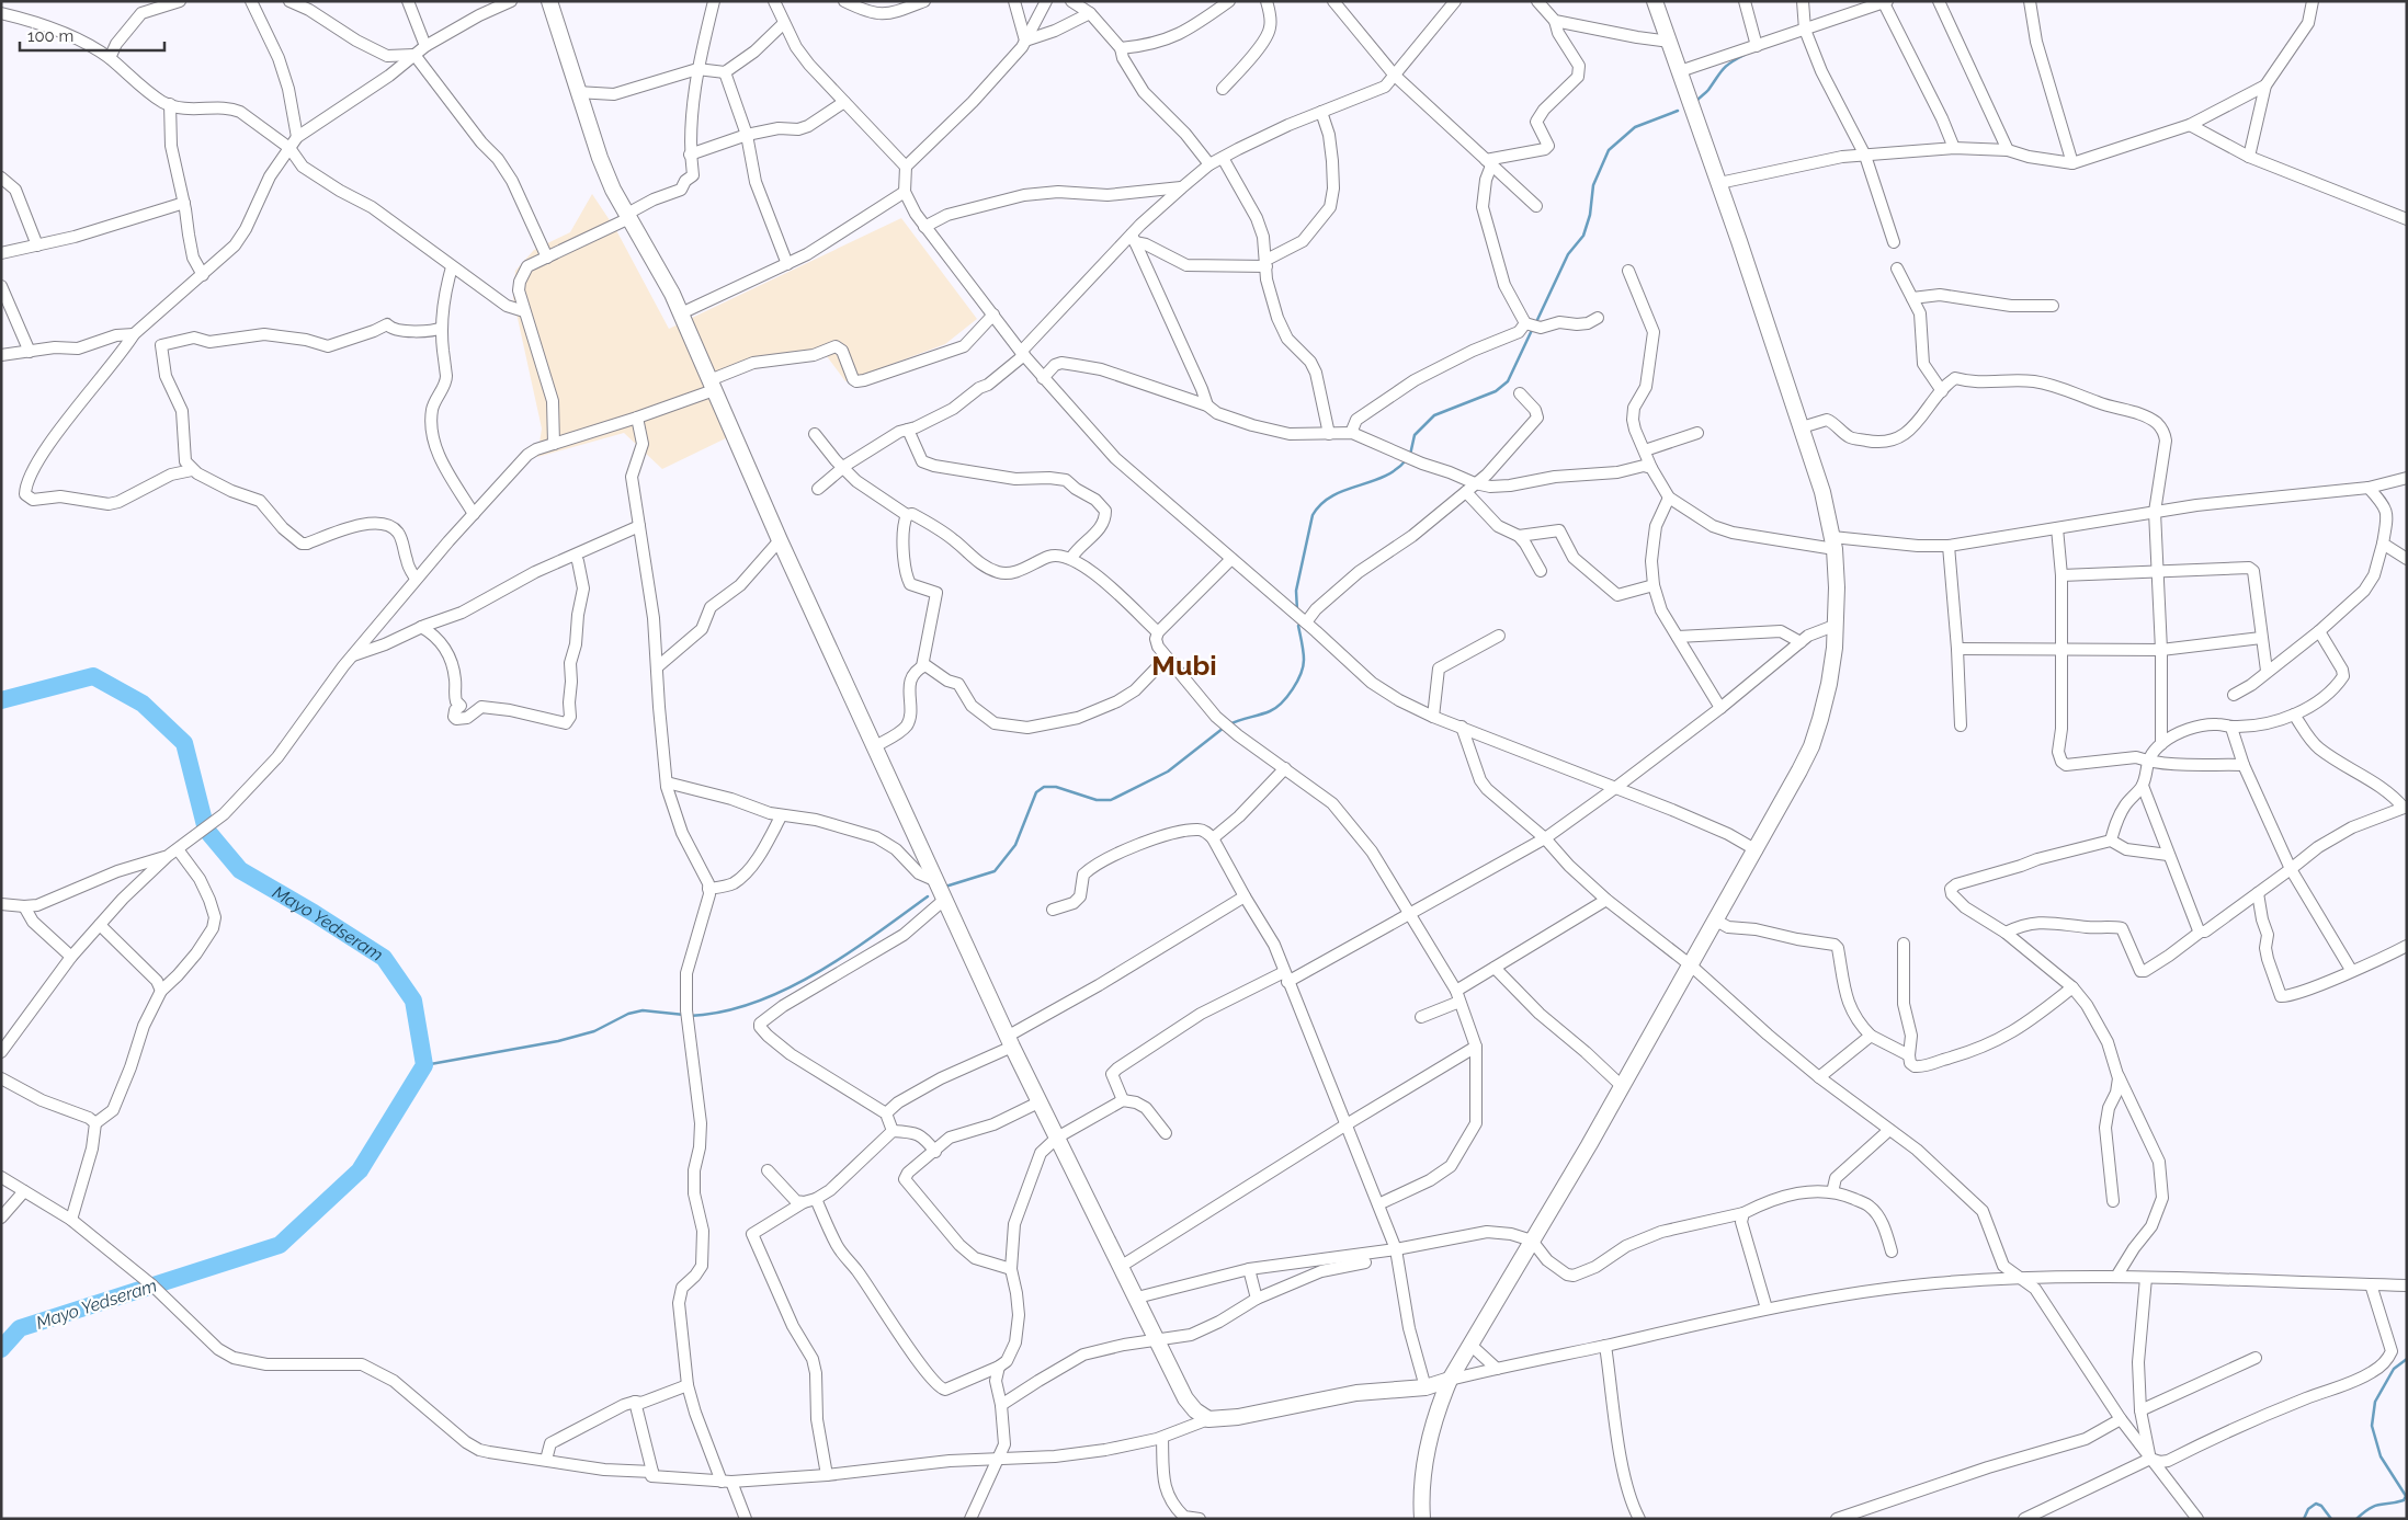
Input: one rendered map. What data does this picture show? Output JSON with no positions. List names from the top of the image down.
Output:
{
  "districts": ["Mubi"],
  "water": ["Mayo Yedseram"],
  "scale_bar": "100 m"
}
